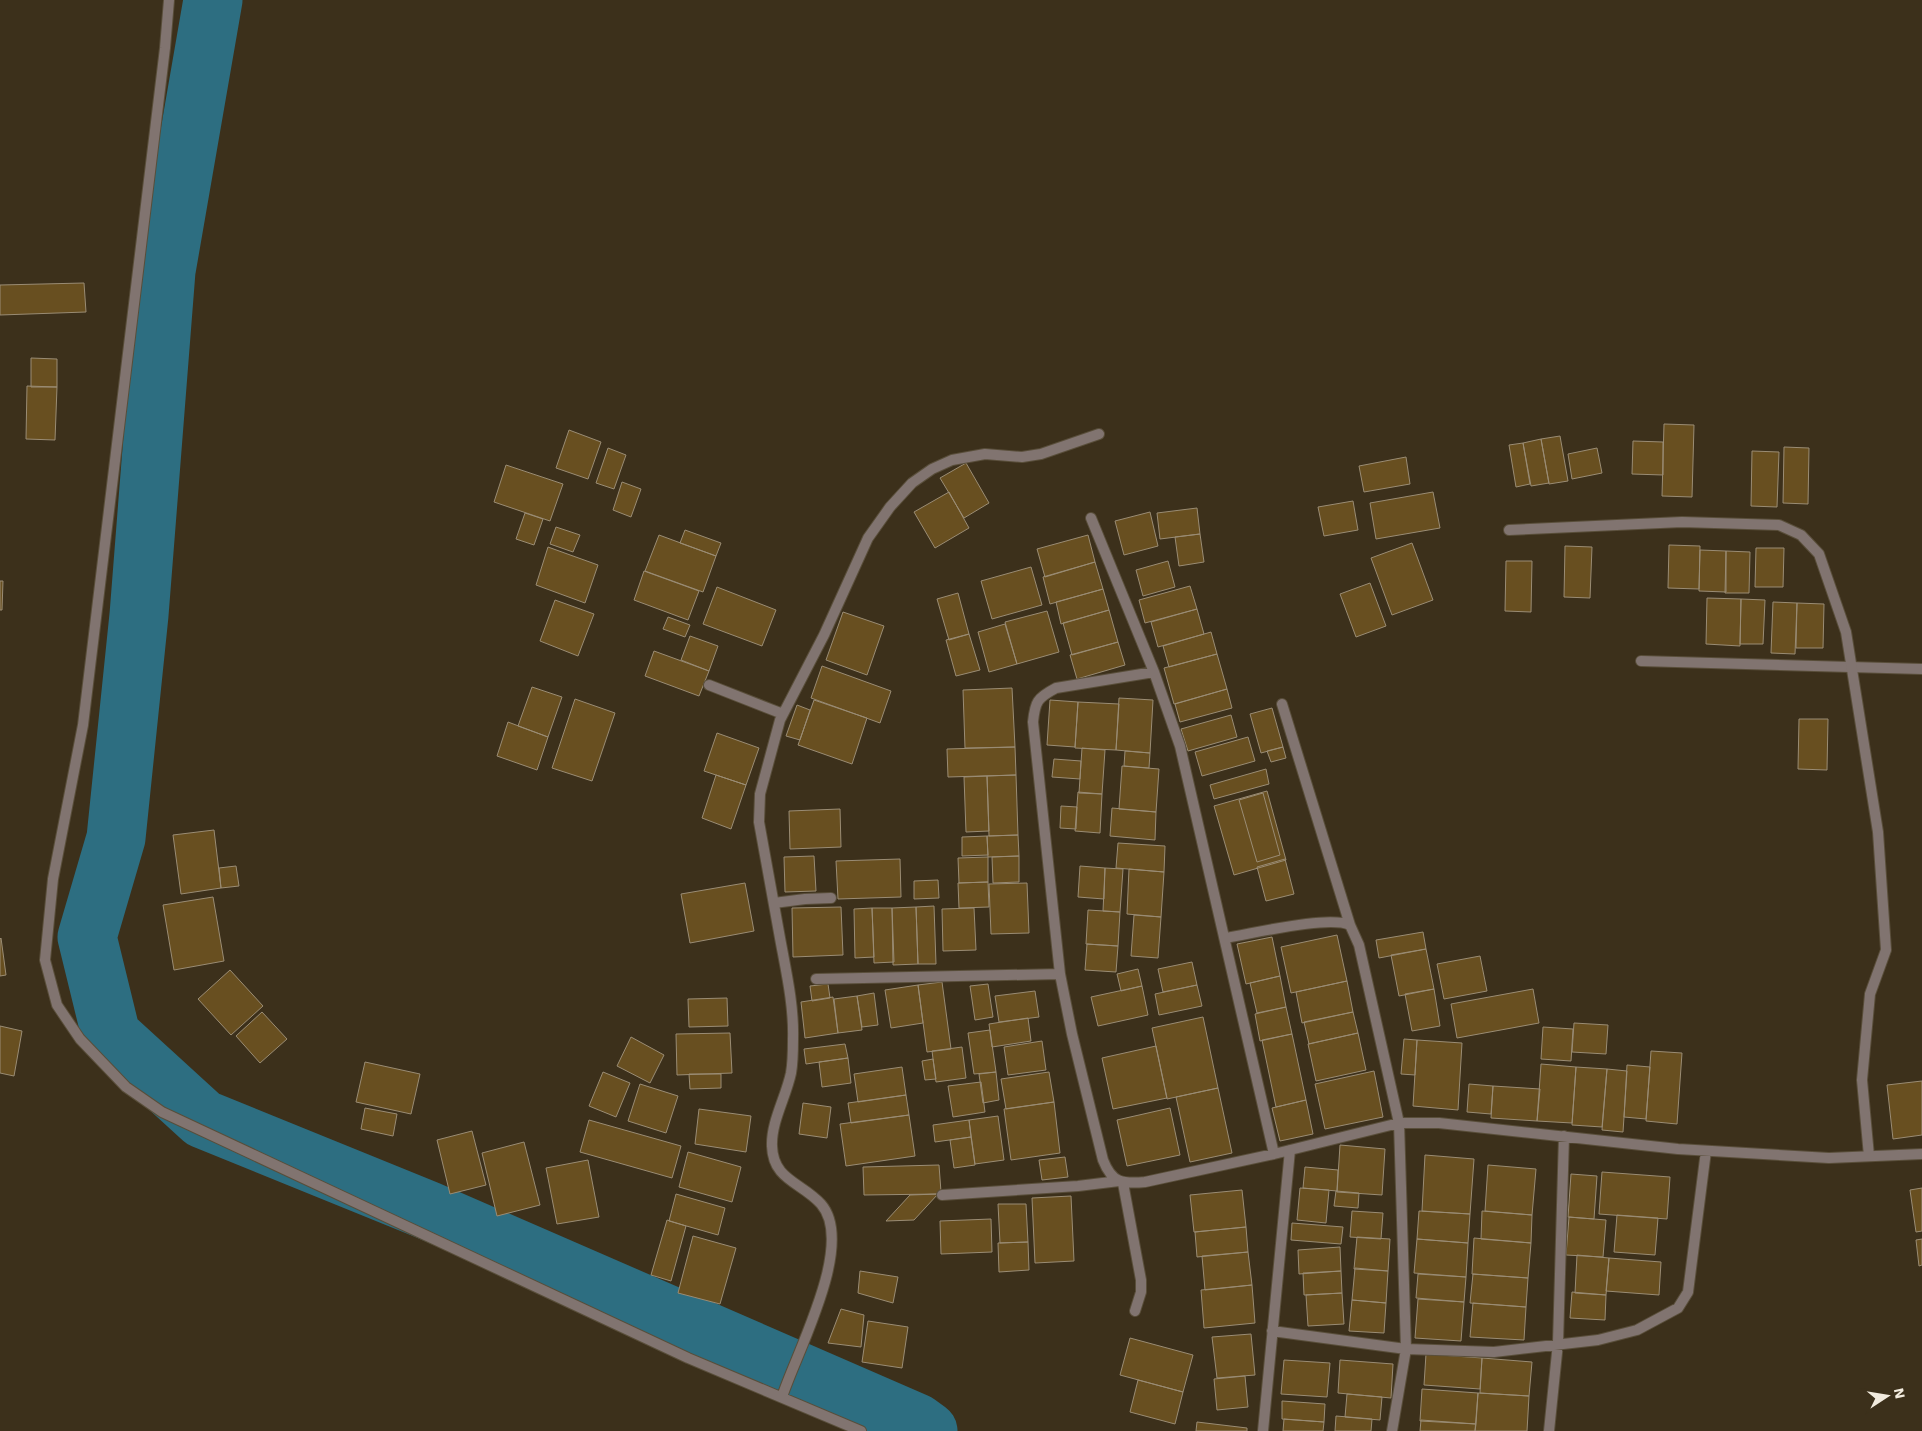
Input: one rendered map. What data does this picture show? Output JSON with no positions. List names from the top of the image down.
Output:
{
  "north": "right"
}
